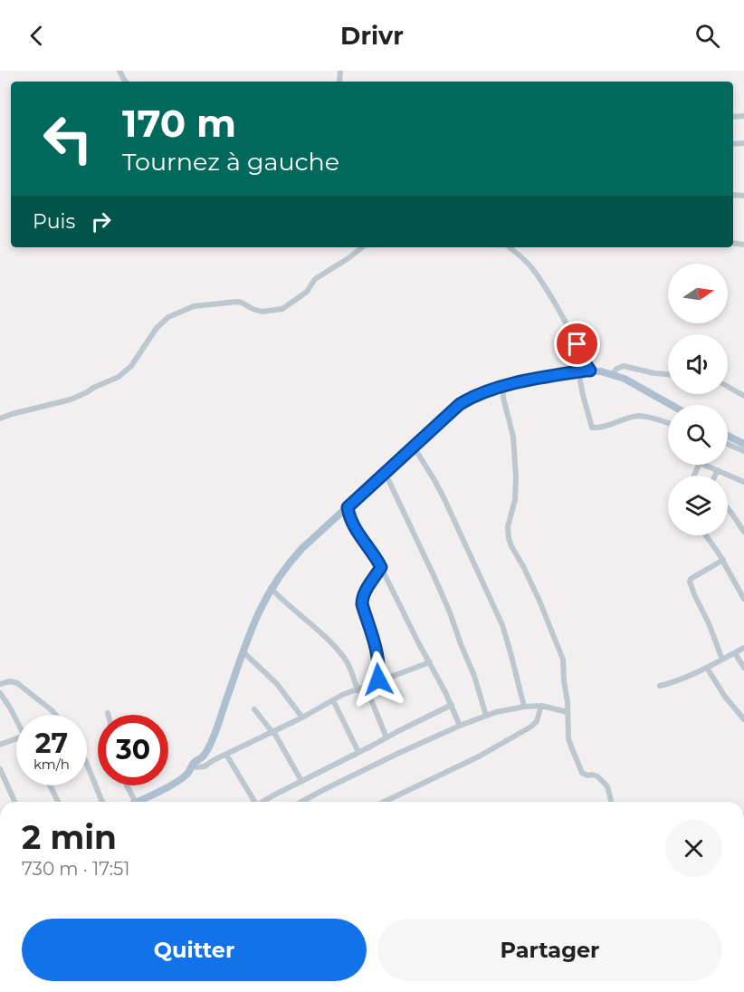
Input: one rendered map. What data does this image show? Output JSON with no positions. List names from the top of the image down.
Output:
{
  "north": "right",
  "page": {
    "header": "Drivr",
    "turn": ["170 m", "Tournez à gauche"],
    "then": "Puis",
    "speed": "27 km/h",
    "limit": "30",
    "heading": ["2 min", "730 m · 17:51"],
    "buttons": ["Quitter", "Partager"]
  }
}
